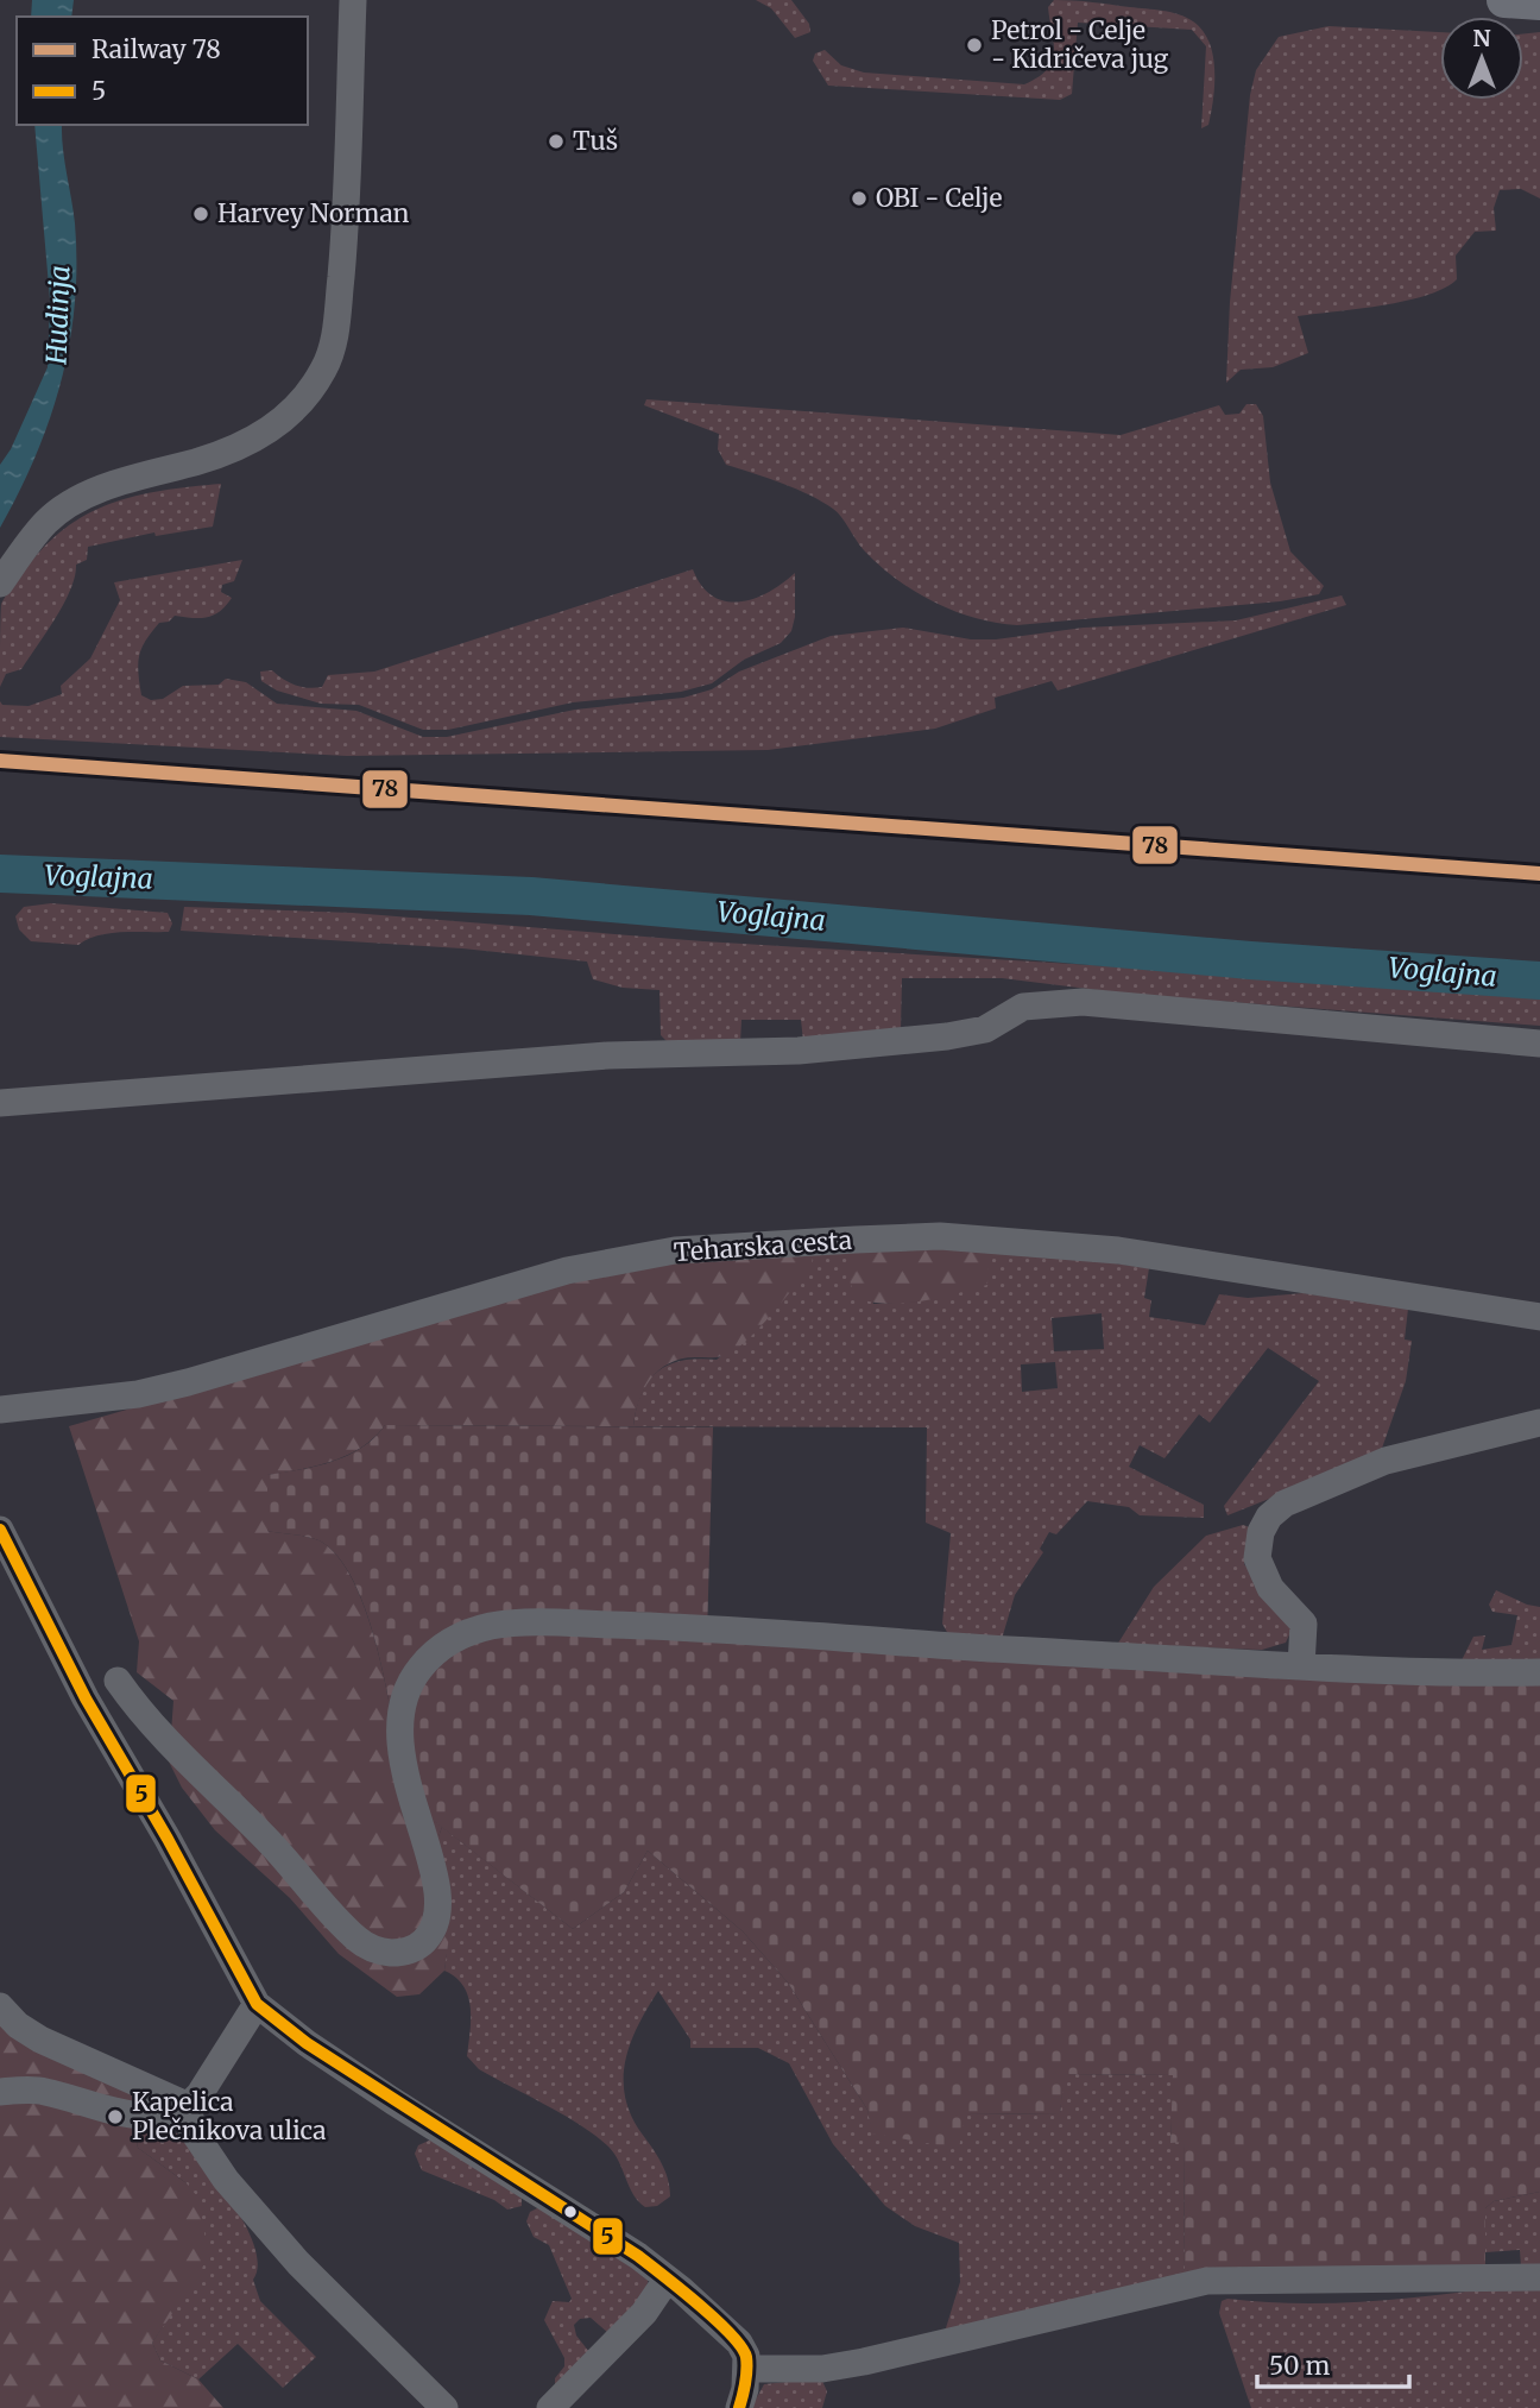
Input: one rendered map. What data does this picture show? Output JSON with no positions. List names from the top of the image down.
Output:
{
  "streets": {
    "street": ["Teharska cesta"]
  },
  "water": ["Hudinja", "Voglajna"],
  "places": [
    "Petrol - Celje - Kidričeva jug",
    "Tuš",
    "OBI - Celje",
    "Harvey Norman",
    "Kapelica Plečnikova ulica"
  ],
  "lines": ["rail line 78", "transit line 5"],
  "legend": ["Railway 78", "5"],
  "scale_bar": "50 m",
  "north": "top"
}
